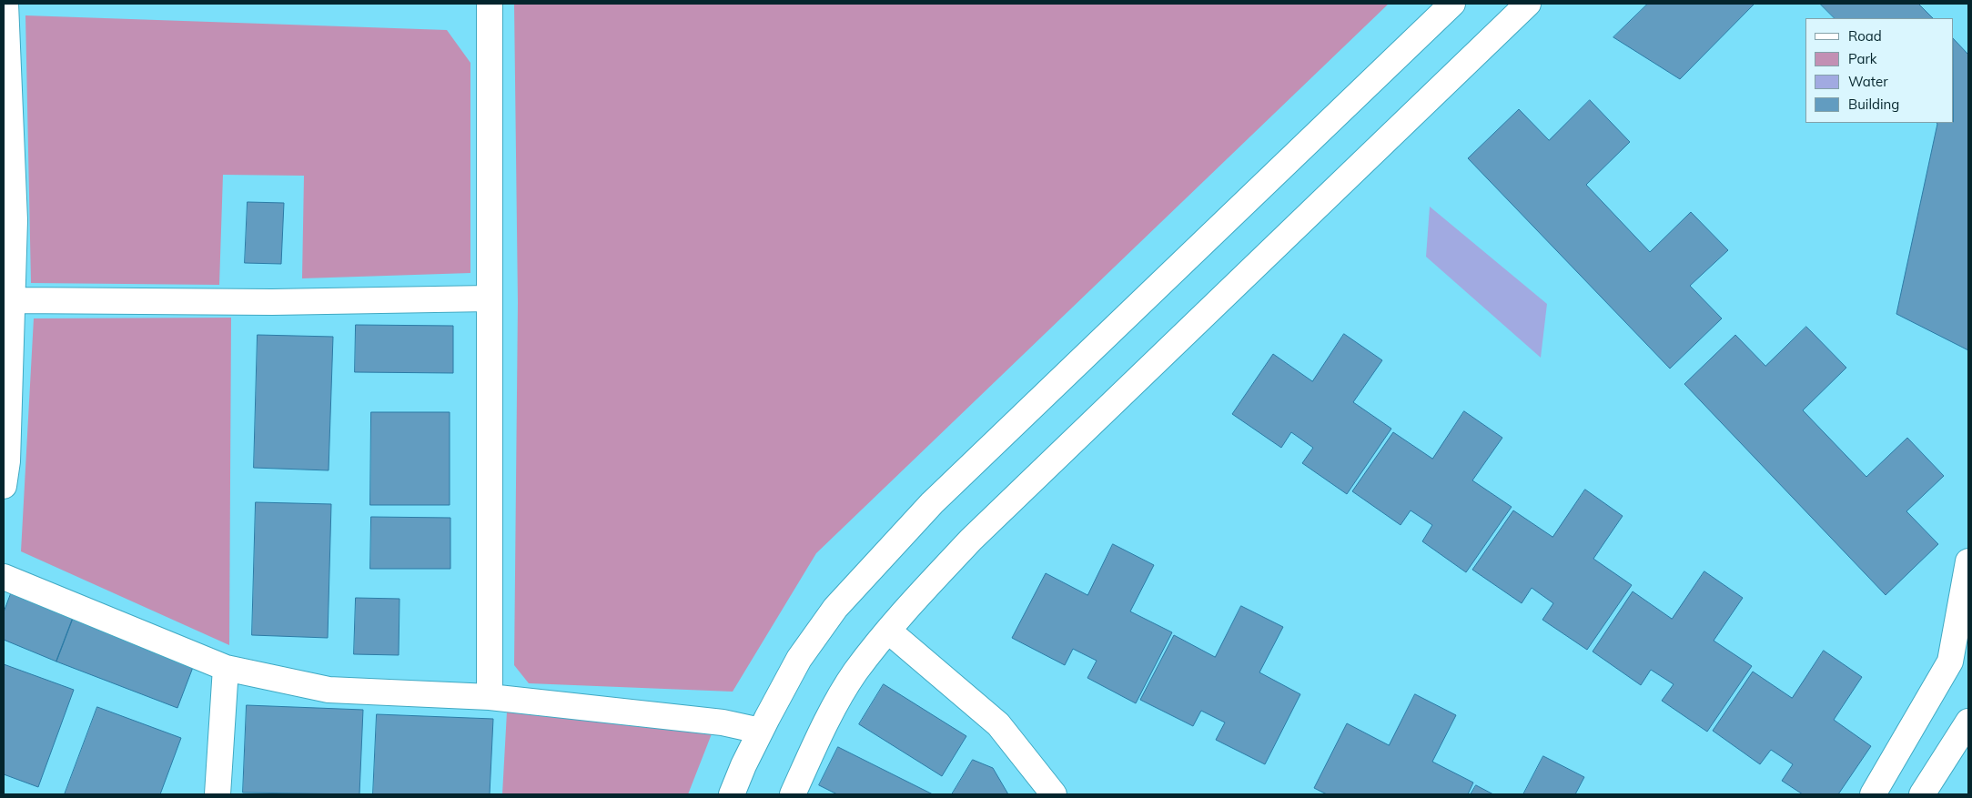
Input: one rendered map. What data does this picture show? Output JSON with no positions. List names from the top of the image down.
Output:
{
  "legend": [
    "Road",
    "Park",
    "Water",
    "Building"
  ]
}
